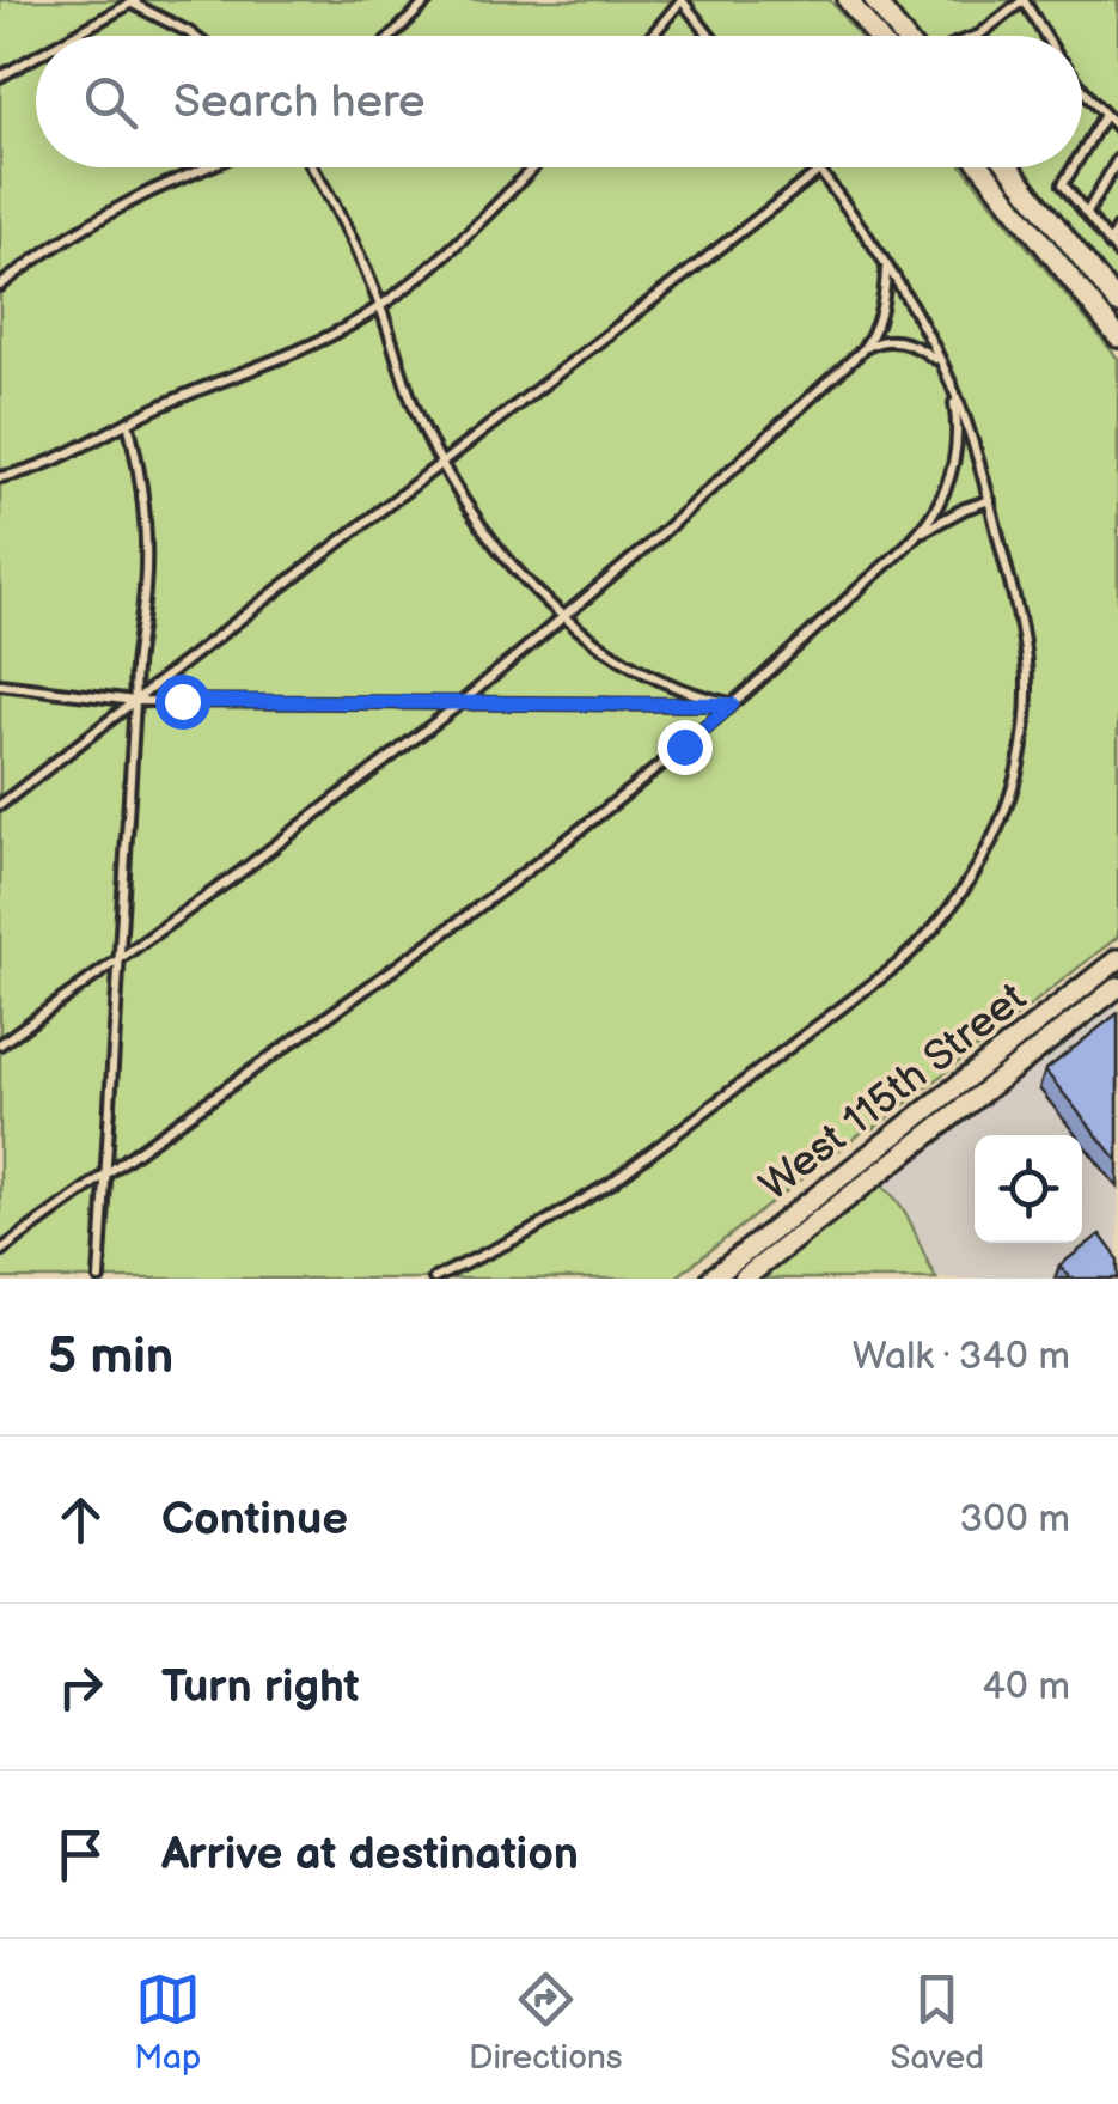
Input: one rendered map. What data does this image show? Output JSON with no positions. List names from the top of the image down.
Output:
{
  "streets": {
    "street": ["West 115th Street"]
  },
  "page": {
    "search": "Search here",
    "heading": ["5 min", "Walk · 340 m"],
    "list": [
      ["Continue", "300 m"],
      ["Turn right", "40 m"],
      "Arrive at destination"
    ],
    "nav": ["Map", "Directions", "Saved"]
  }
}
